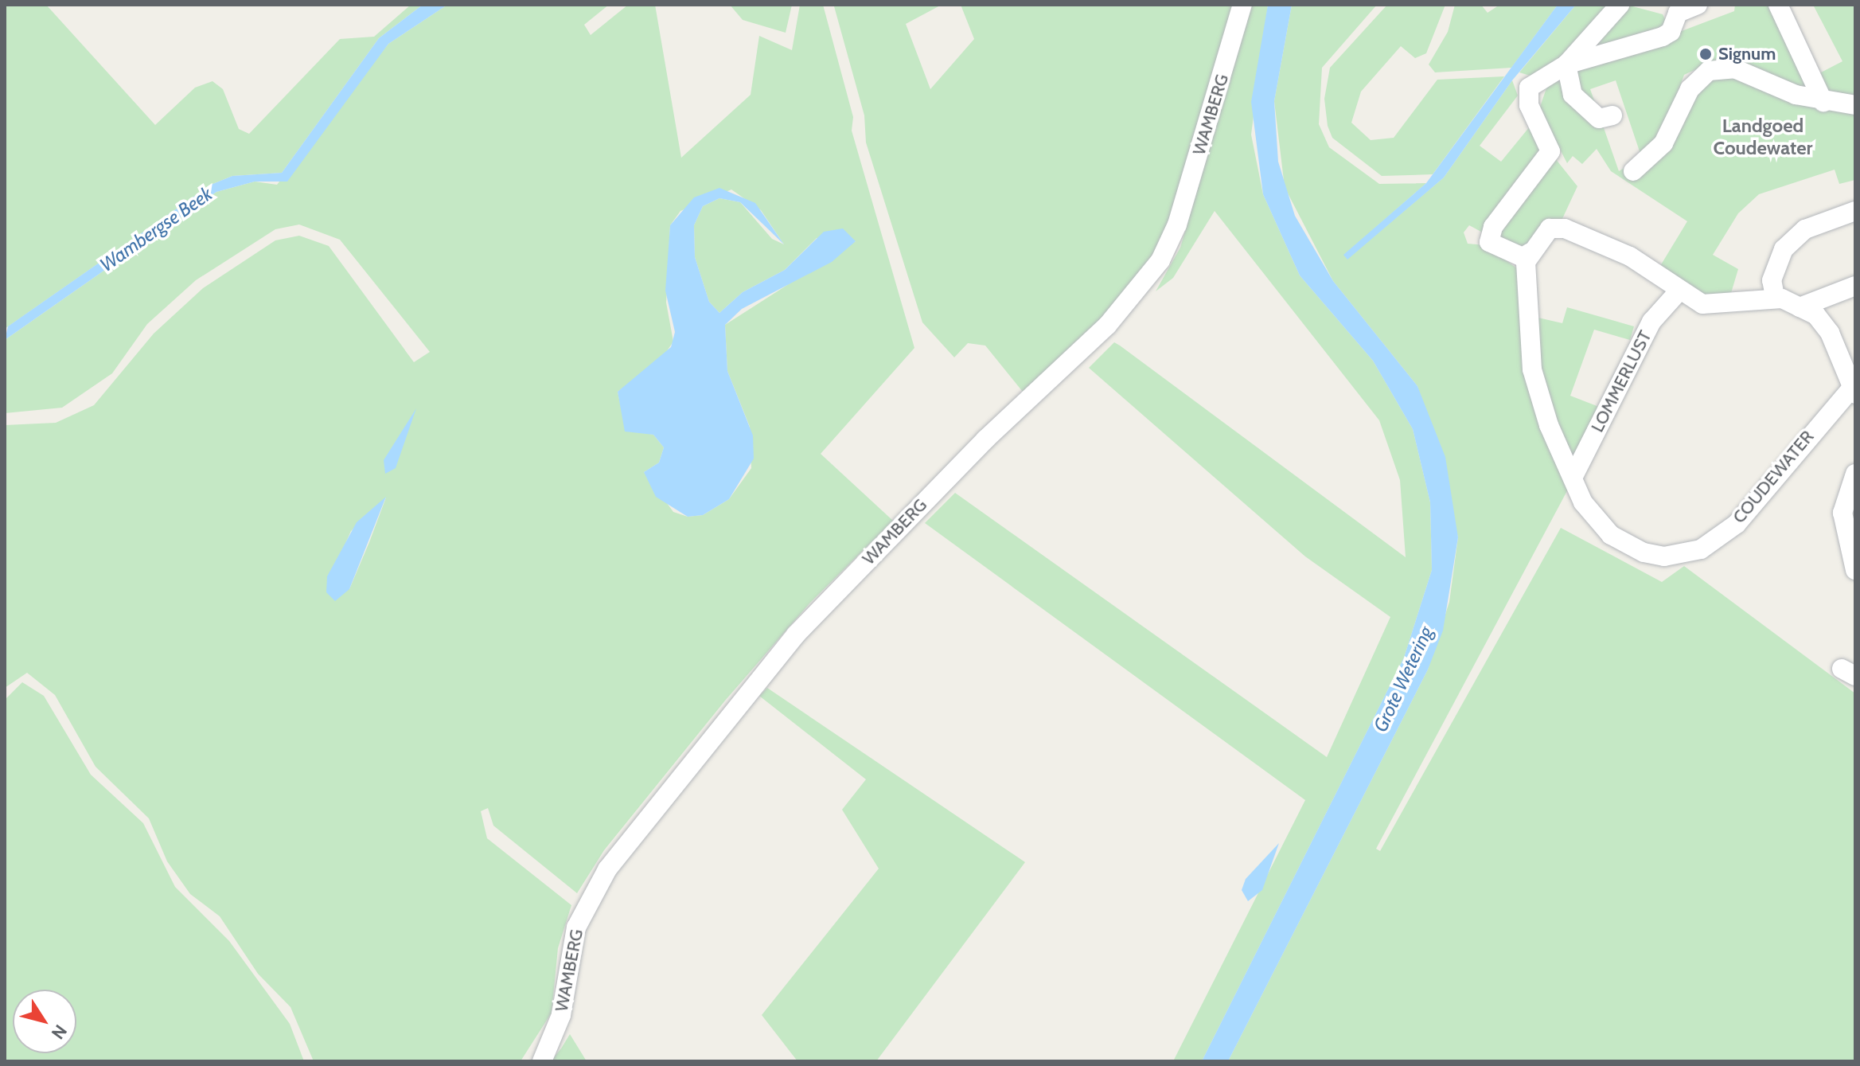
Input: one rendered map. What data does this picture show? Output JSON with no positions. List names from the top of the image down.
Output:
{
  "streets": {
    "street": ["WAMBERG", "LOMMERLUST", "COUDEWATER"]
  },
  "crossings": [
    ["LOMMERLUST", "COUDEWATER"]
  ],
  "districts": ["Landgoed Coudewater"],
  "water": ["Wambergse Beek", "Grote Wetering"],
  "places": ["Signum"],
  "north": "bottom right"
}
